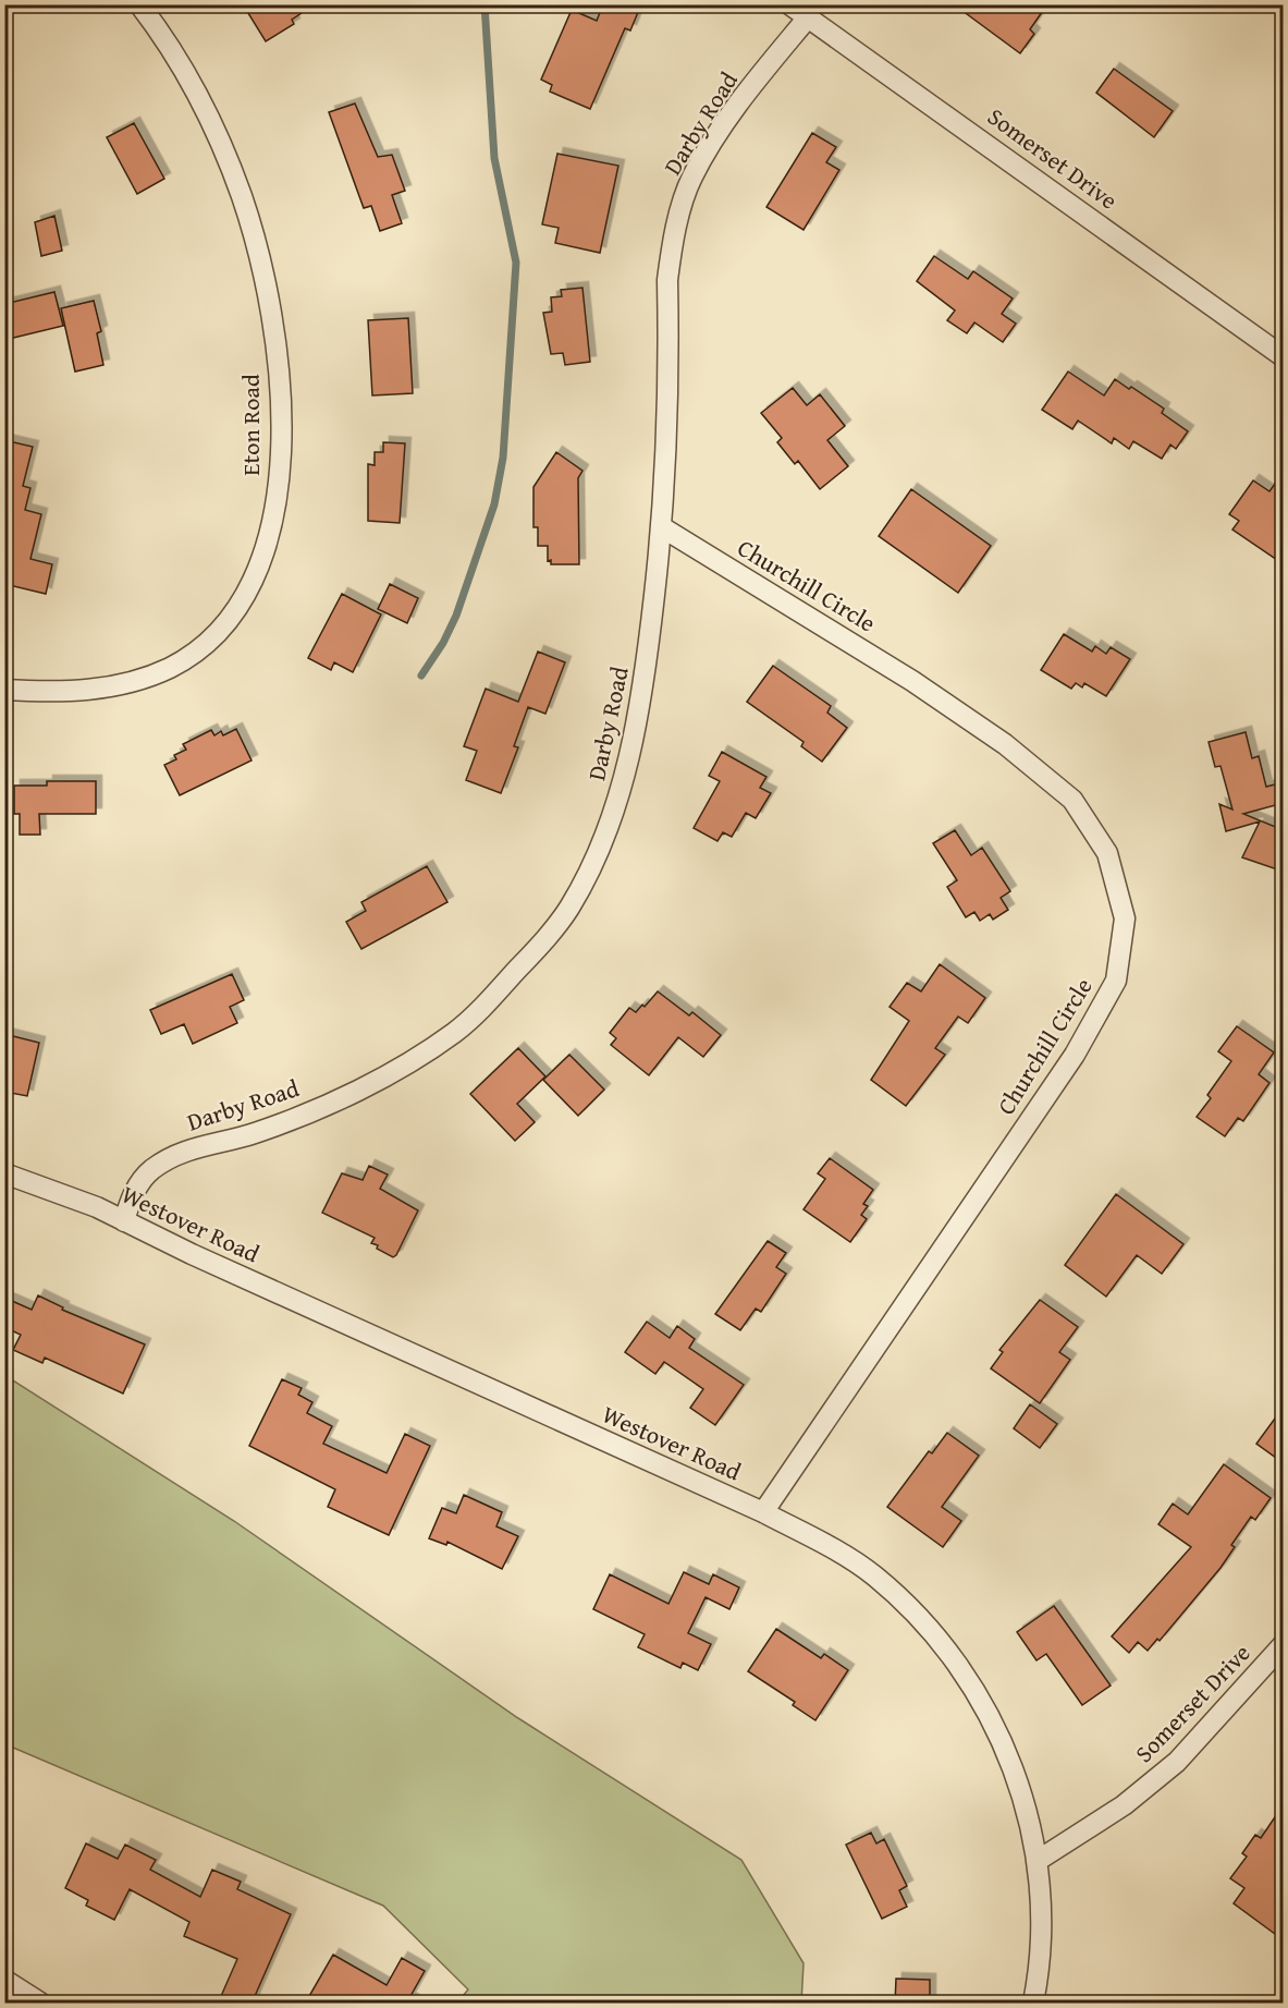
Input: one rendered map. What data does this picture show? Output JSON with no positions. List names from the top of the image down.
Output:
{
  "streets": {
    "street": [
      "Darby Road",
      "Somerset Drive",
      "Eton Road",
      "Churchill Circle",
      "Westover Road"
    ]
  },
  "crossings": [
    ["Darby Road", "Somerset Drive"],
    ["Darby Road", "Churchill Circle"],
    ["Darby Road", "Westover Road"],
    ["Somerset Drive", "Westover Road"],
    ["Churchill Circle", "Westover Road"]
  ]
}
